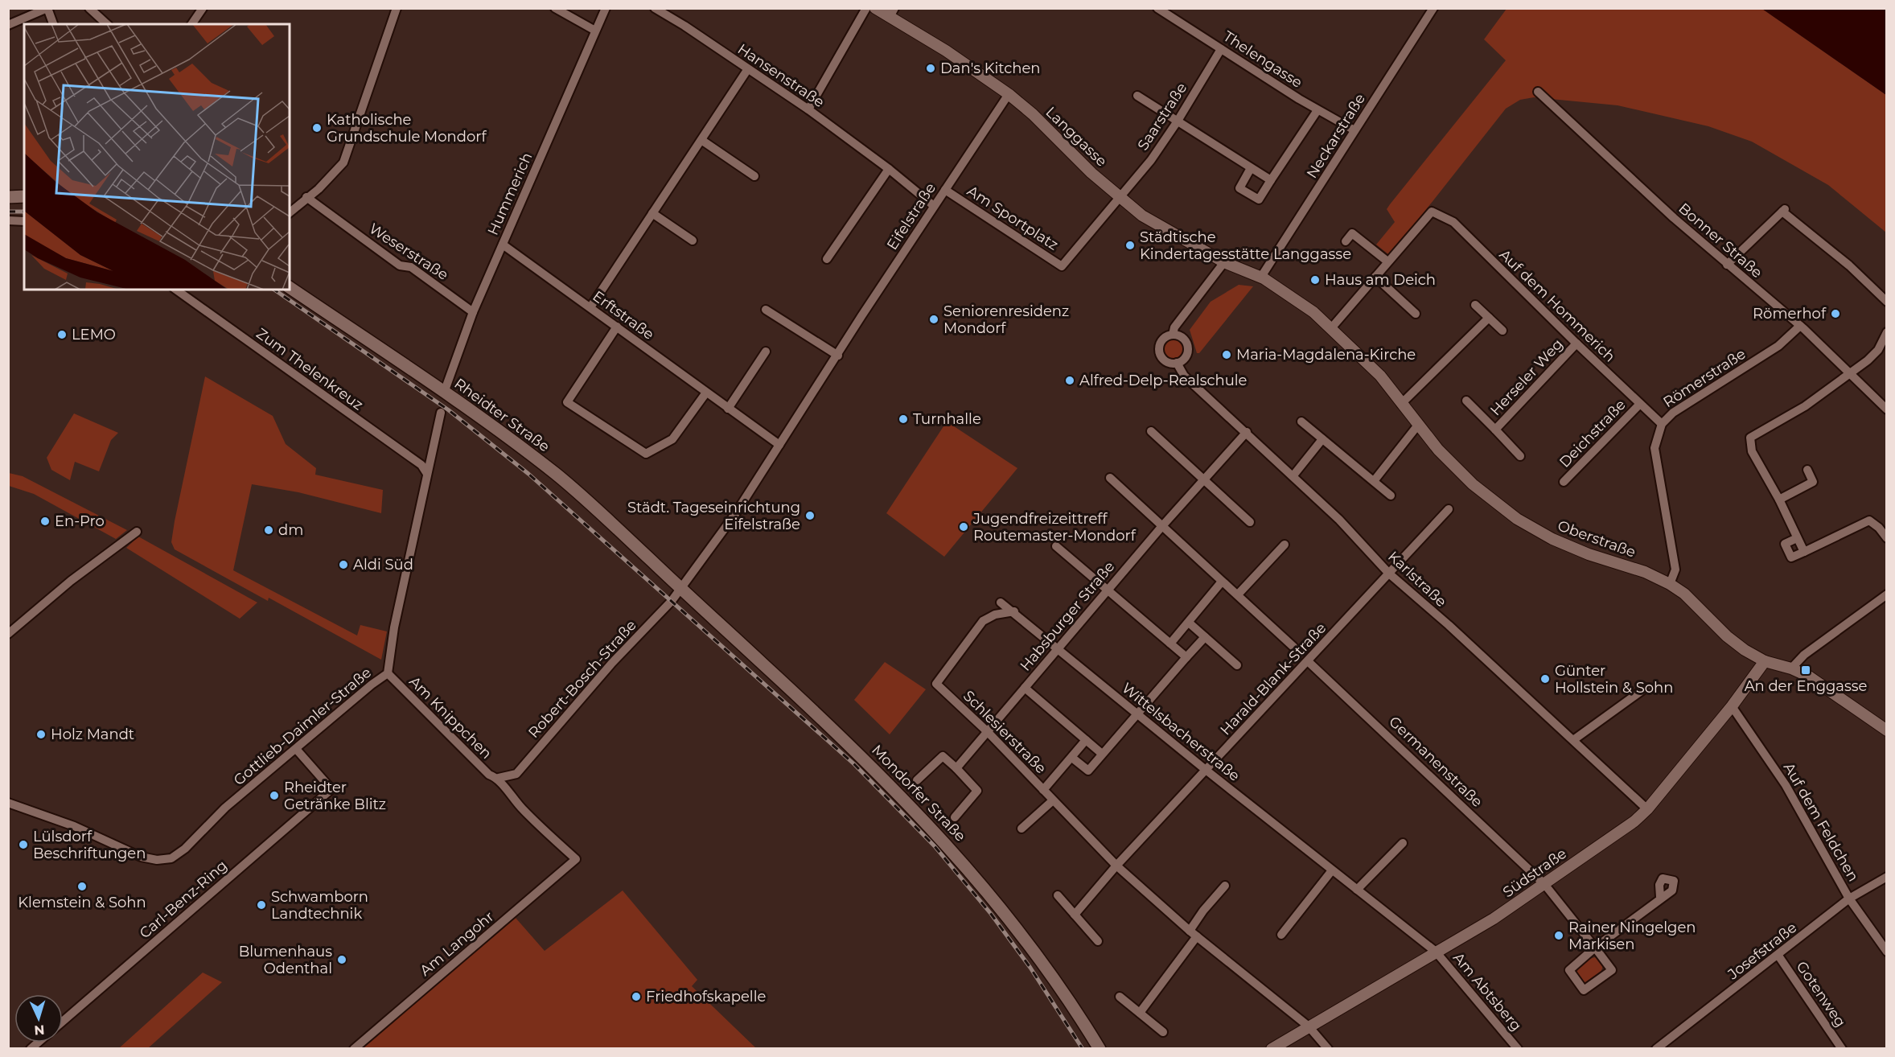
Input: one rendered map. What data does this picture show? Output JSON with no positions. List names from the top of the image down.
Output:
{
  "streets": {
    "main road": ["Rheidter Straße", "Mondorfer Straße"],
    "street": [
      "Thelengasse",
      "Hansenstraße",
      "Saarstraße",
      "Neckarstraße",
      "Langgasse",
      "Hummerich",
      "Eifelstraße",
      "Am Sportplatz",
      "Bonner Straße",
      "Weserstraße",
      "Auf dem Hommerich",
      "Erftstraße",
      "Zum Thelenkreuz",
      "Herseler Weg",
      "Römerstraße",
      "Deichstraße",
      "Oberstraße",
      "Karlstraße",
      "Habsburger Straße",
      "Robert-Bosch-Straße",
      "Harald-Blank-Straße",
      "Am Knippchen",
      "Gottlieb-Daimler-Straße",
      "Schlesierstraße",
      "Wittelsbacherstraße",
      "Germanenstraße",
      "Auf dem Feldchen",
      "Südstraße",
      "Carl-Benz-Ring",
      "Am Langohr",
      "Josefstraße",
      "Am Abtsberg",
      "Gotenweg"
    ]
  },
  "crossings": [
    ["Thelengasse", "Saarstraße"],
    ["Thelengasse", "Neckarstraße"],
    ["Hansenstraße", "Eifelstraße"],
    ["Saarstraße", "Langgasse"],
    ["Saarstraße", "Am Sportplatz"],
    ["Neckarstraße", "Langgasse"],
    ["Neckarstraße", "Oberstraße"],
    ["Langgasse", "Eifelstraße"],
    ["Langgasse", "Am Sportplatz"],
    ["Langgasse", "Oberstraße"],
    ["Langgasse", "Karlstraße"],
    ["Hummerich", "Weserstraße"],
    ["Hummerich", "Erftstraße"],
    ["Hummerich", "Rheidter Straße"],
    ["Eifelstraße", "Am Sportplatz"],
    ["Eifelstraße", "Erftstraße"],
    ["Eifelstraße", "Rheidter Straße"],
    ["Eifelstraße", "Robert-Bosch-Straße"],
    ["Eifelstraße", "Mondorfer Straße"],
    ["Bonner Straße", "Römerstraße"],
    ["Auf dem Hommerich", "Herseler Weg"],
    ["Auf dem Hommerich", "Römerstraße"],
    ["Auf dem Hommerich", "Deichstraße"],
    ["Zum Thelenkreuz", "Gottlieb-Daimler-Straße"],
    ["Römerstraße", "Oberstraße"],
    ["Rheidter Straße", "Robert-Bosch-Straße"],
    ["Rheidter Straße", "Mondorfer Straße"],
    ["Oberstraße", "Südstraße"],
    ["Karlstraße", "Habsburger Straße"],
    ["Karlstraße", "Harald-Blank-Straße"],
    ["Karlstraße", "Südstraße"],
    ["Habsburger Straße", "Schlesierstraße"],
    ["Habsburger Straße", "Wittelsbacherstraße"],
    ["Robert-Bosch-Straße", "Am Knippchen"],
    ["Robert-Bosch-Straße", "Mondorfer Straße"],
    ["Harald-Blank-Straße", "Schlesierstraße"],
    ["Harald-Blank-Straße", "Wittelsbacherstraße"],
    ["Harald-Blank-Straße", "Germanenstraße"],
    ["Am Knippchen", "Gottlieb-Daimler-Straße"],
    ["Am Knippchen", "Am Langohr"],
    ["Gottlieb-Daimler-Straße", "Carl-Benz-Ring"],
    ["Schlesierstraße", "Wittelsbacherstraße"],
    ["Schlesierstraße", "Südstraße"],
    ["Wittelsbacherstraße", "Südstraße"],
    ["Wittelsbacherstraße", "Am Abtsberg"],
    ["Germanenstraße", "Südstraße"],
    ["Auf dem Feldchen", "Südstraße"],
    ["Auf dem Feldchen", "Josefstraße"],
    ["Südstraße", "Am Abtsberg"],
    ["Josefstraße", "Gotenweg"]
  ],
  "places": {
    "other": [
      "Dan's Kitchen",
      "Katholische Grundschule Mondorf",
      "Städtische Kindertagesstätte Langgasse",
      "Haus am Deich",
      "Römerhof",
      "Seniorenresidenz Mondorf",
      "LEMO",
      "Maria-Magdalena-Kirche",
      "Alfred-Delp-Realschule",
      "Turnhalle",
      "Städt. Tageseinrichtung Eifelstraße",
      "En-Pro",
      "Jugendfreizeittreff Routemaster-Mondorf",
      "dm",
      "Aldi Süd",
      "Günter Hollstein & Sohn",
      "Holz Mandt",
      "Rheidter Getränke Blitz",
      "Lülsdorf Beschriftungen",
      "Klemstein & Sohn",
      "Schwamborn Landtechnik",
      "Rainer Ningelgen Markisen",
      "Blumenhaus Odenthal",
      "Friedhofskapelle"
    ],
    "transit": ["An der Enggasse"]
  },
  "north": "bottom"
}
